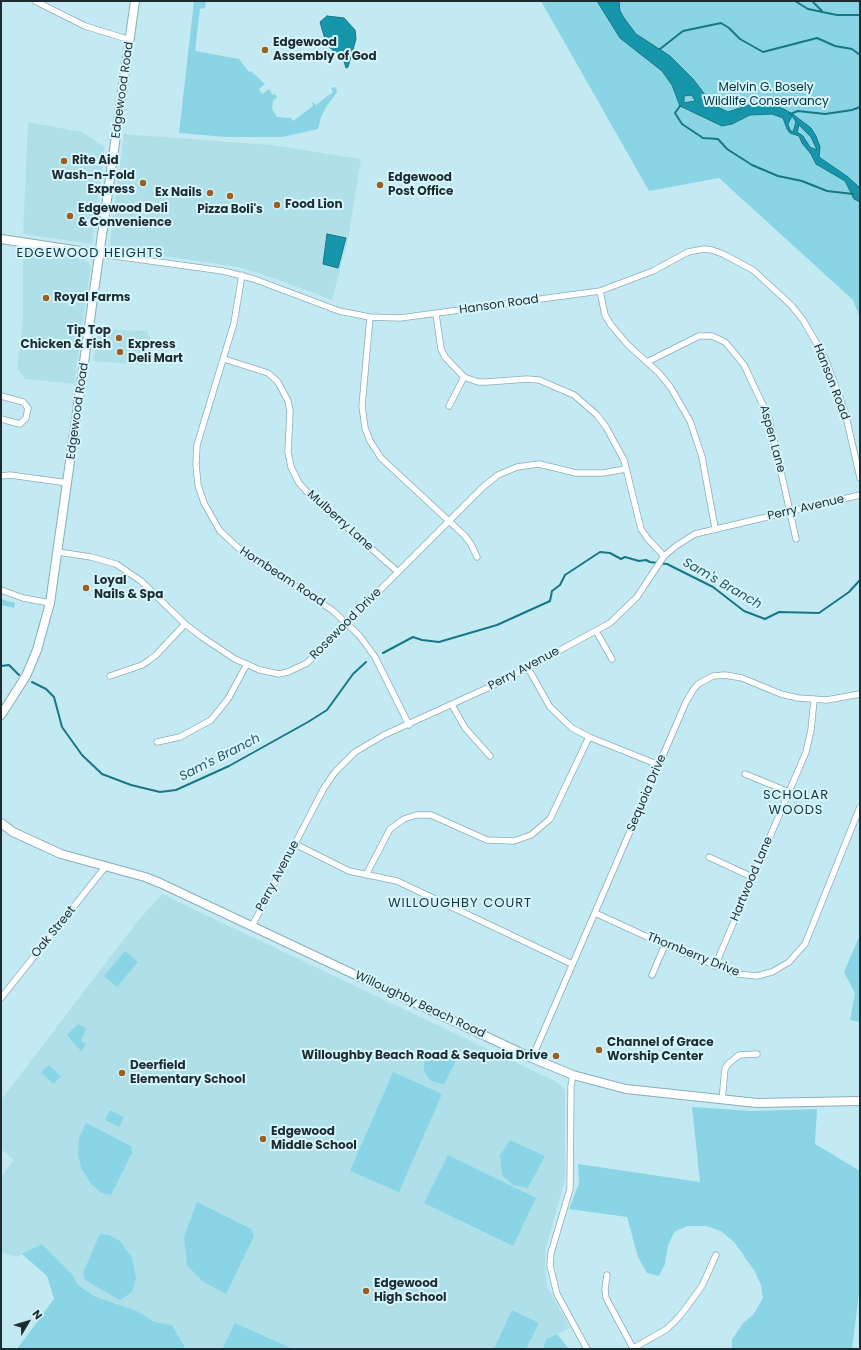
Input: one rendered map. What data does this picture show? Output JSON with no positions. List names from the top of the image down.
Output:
{
  "streets": {
    "street": [
      "Edgewood Road",
      "Hanson Road",
      "Aspen Lane",
      "Perry Avenue",
      "Mulberry Lane",
      "Hornbeam Road",
      "Rosewood Drive",
      "Sequoia Drive",
      "Hartwood Lane",
      "Oak Street",
      "Thornberry Drive",
      "Willoughby Beach Road"
    ]
  },
  "crossings": [
    ["Edgewood Road", "Hanson Road"],
    ["Edgewood Road", "Rosewood Drive"],
    ["Hanson Road", "Hornbeam Road"],
    ["Aspen Lane", "Perry Avenue"],
    ["Perry Avenue", "Hornbeam Road"],
    ["Perry Avenue", "Willoughby Beach Road"],
    ["Mulberry Lane", "Hornbeam Road"],
    ["Mulberry Lane", "Rosewood Drive"],
    ["Hornbeam Road", "Rosewood Drive"],
    ["Sequoia Drive", "Hartwood Lane"],
    ["Sequoia Drive", "Thornberry Drive"],
    ["Sequoia Drive", "Willoughby Beach Road"],
    ["Hartwood Lane", "Thornberry Drive"],
    ["Oak Street", "Willoughby Beach Road"]
  ],
  "districts": ["EDGEWOOD HEIGHTS", "SCHOLAR WOODS", "WILLOUGHBY COURT"],
  "water": ["Sam's Branch"],
  "parks": ["Melvin G. Bosely Wildlife Conservancy"],
  "places": [
    "Edgewood Assembly of God",
    "Rite Aid",
    "Wash-n-Fold Express",
    "Edgewood Post Office",
    "Ex Nails",
    "Pizza Boli's",
    "Food Lion",
    "Edgewood Deli & Convenience",
    "Royal Farms",
    "Tip Top Chicken & Fish",
    "Express Deli Mart",
    "Loyal Nails & Spa",
    "Channel of Grace Worship Center",
    "Willoughby Beach Road & Sequoia Drive",
    "Deerfield Elementary School",
    "Edgewood Middle School",
    "Edgewood High School"
  ],
  "north": "top right"
}
